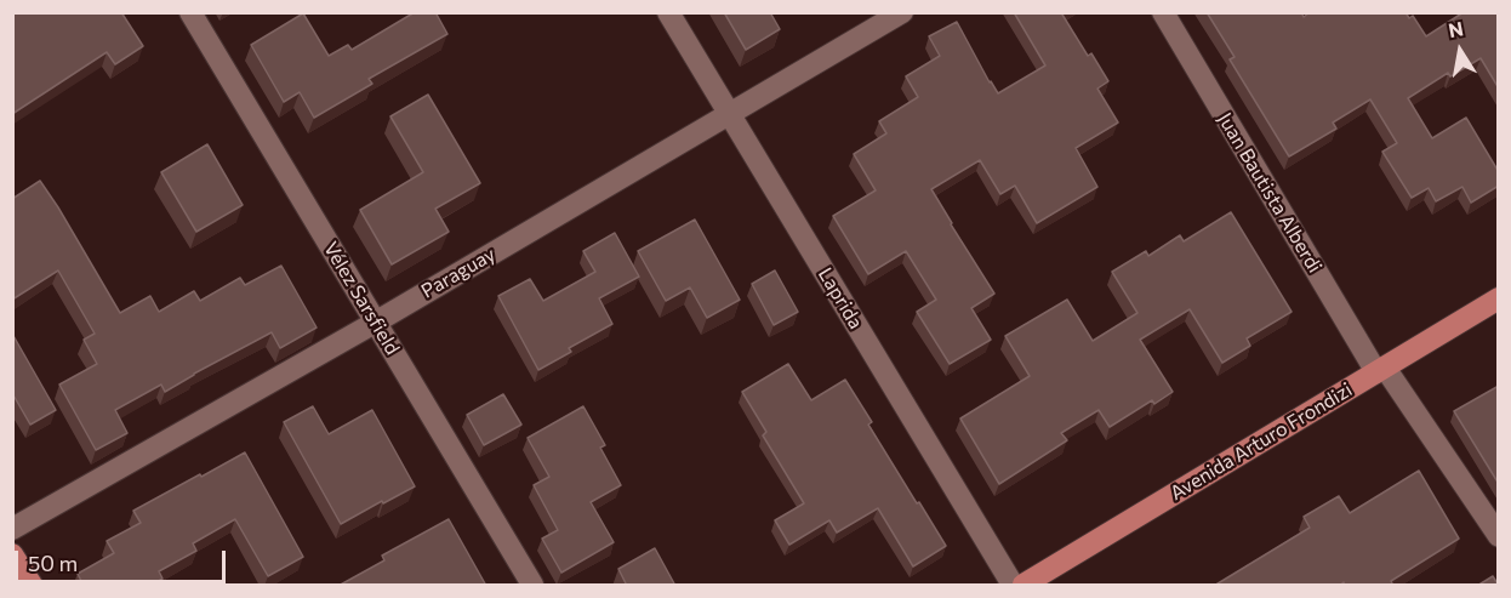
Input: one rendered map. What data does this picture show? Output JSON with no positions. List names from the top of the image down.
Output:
{
  "streets": {
    "main road": ["Avenida Arturo Frondizi"],
    "street": [
      "Juan Bautista Alberdi",
      "Paraguay",
      "Vélez Sarsfield",
      "Laprida"
    ]
  },
  "crossings": [
    ["Juan Bautista Alberdi", "Avenida Arturo Frondizi"],
    ["Paraguay", "Vélez Sarsfield"],
    ["Paraguay", "Laprida"]
  ],
  "scale_bar": "50 m",
  "north": "top"
}
